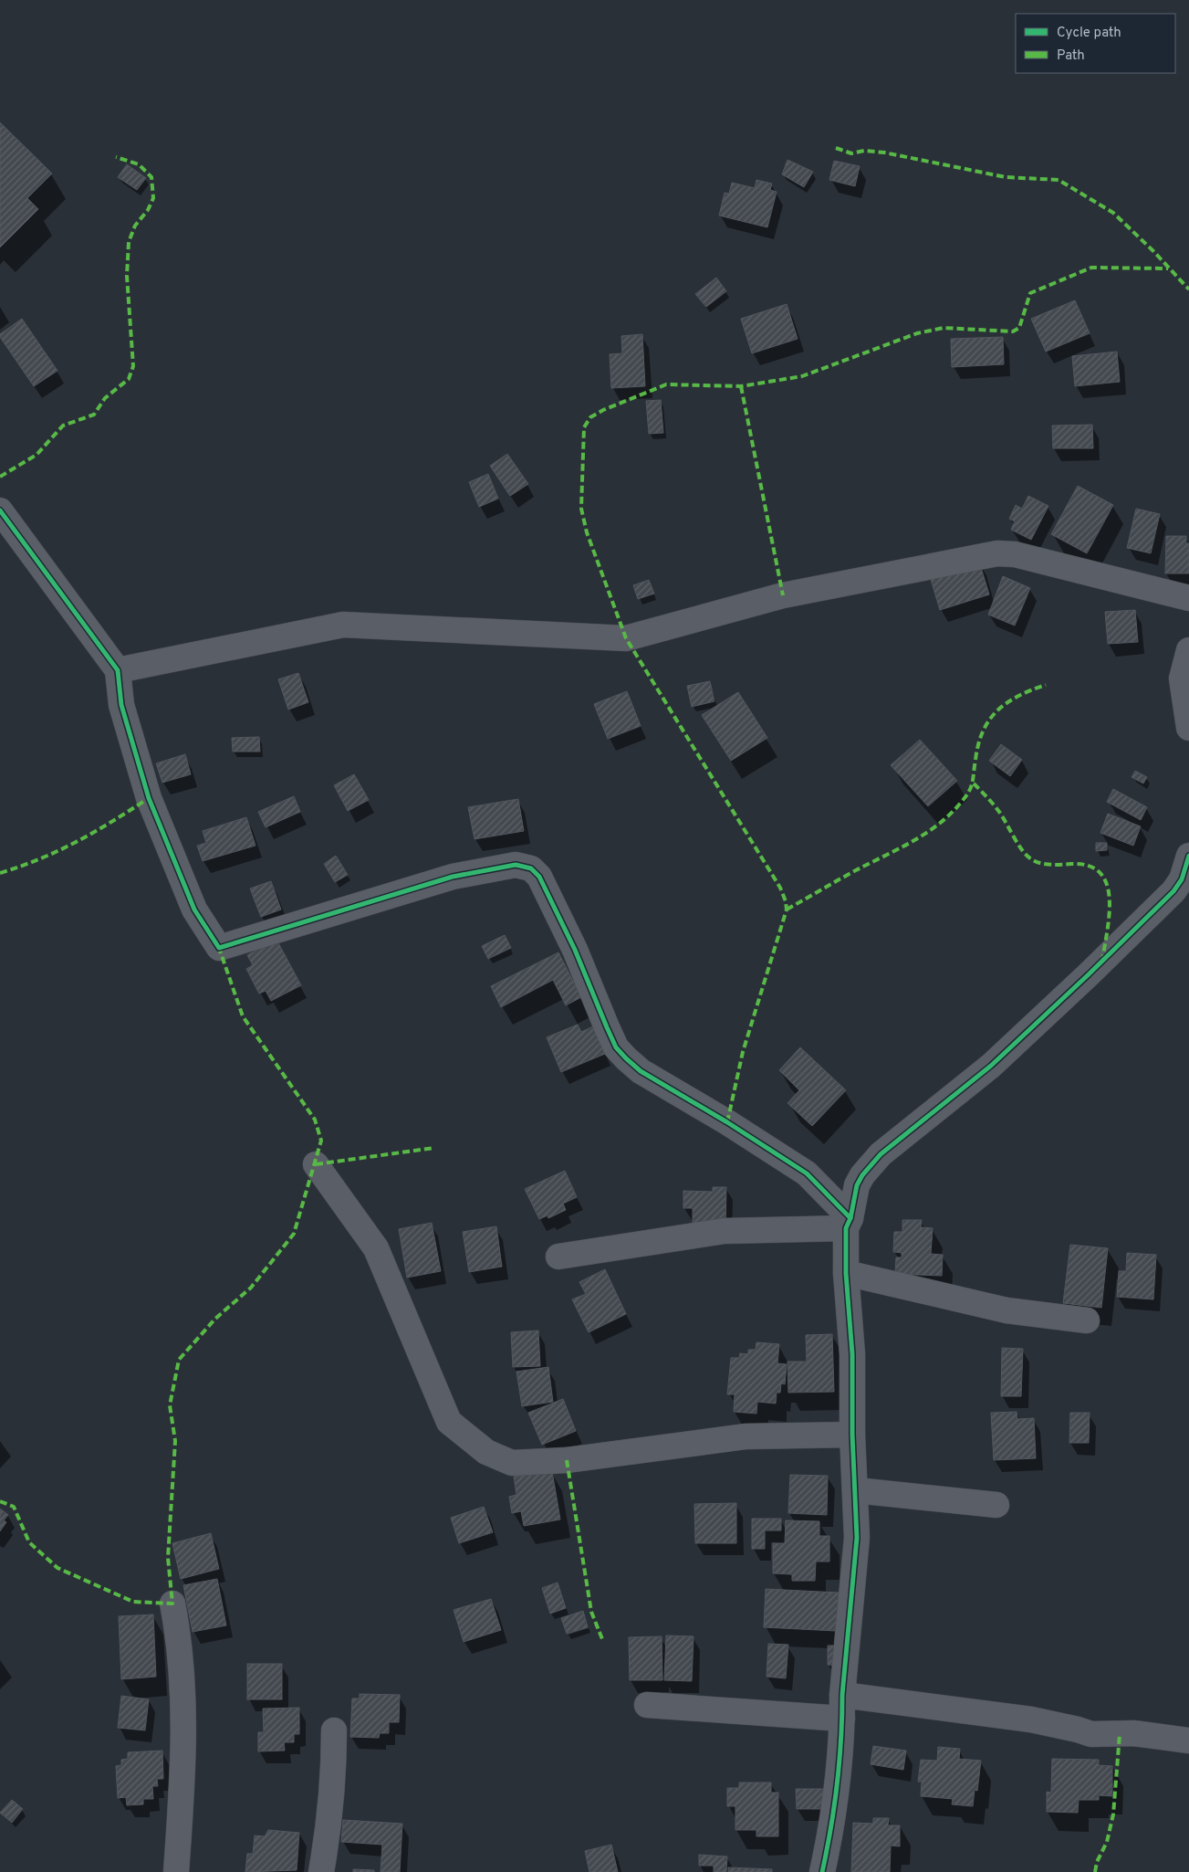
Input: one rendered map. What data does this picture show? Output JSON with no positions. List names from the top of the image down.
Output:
{
  "legend": ["Cycle path", "Path"]
}
